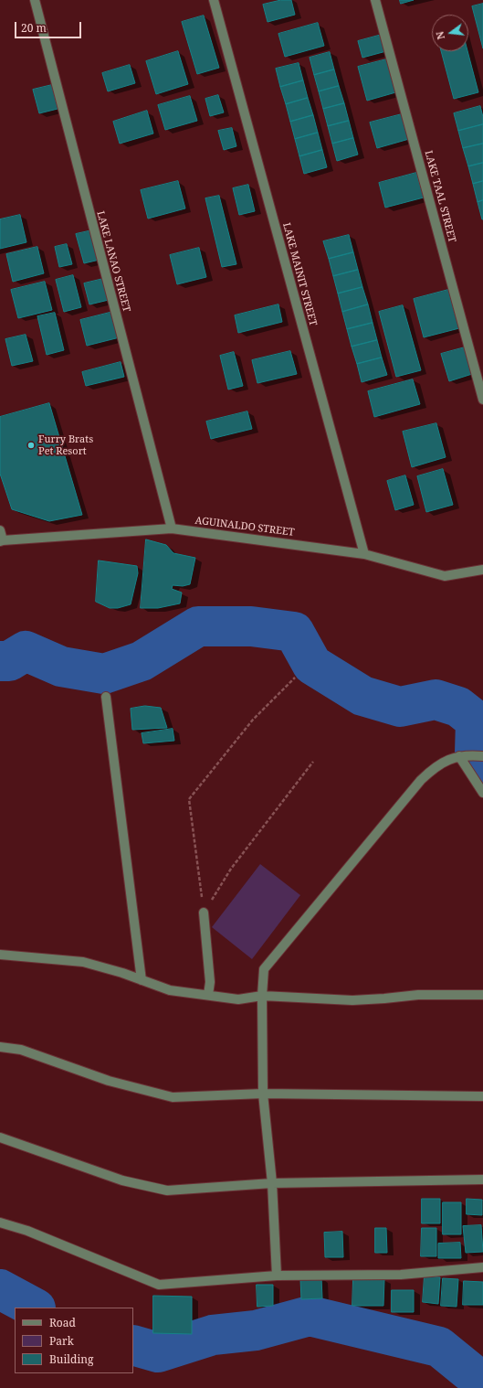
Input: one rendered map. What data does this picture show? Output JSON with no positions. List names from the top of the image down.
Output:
{
  "streets": {
    "street": [
      "LAKE TAAL STREET",
      "LAKE LANAO STREET",
      "LAKE MAINIT STREET",
      "AGUINALDO STREET"
    ]
  },
  "crossings": [
    ["LAKE LANAO STREET", "AGUINALDO STREET"],
    ["LAKE MAINIT STREET", "AGUINALDO STREET"]
  ],
  "places": ["Furry Brats Pet Resort"],
  "legend": ["Road", "Park", "Building"],
  "scale_bar": "20 m",
  "north": "left"
}
